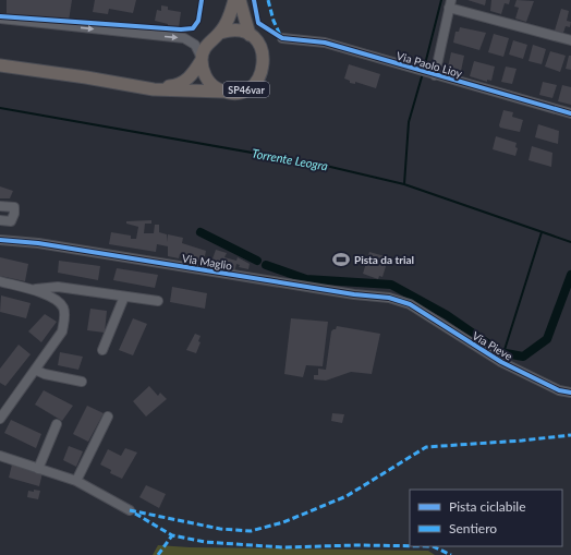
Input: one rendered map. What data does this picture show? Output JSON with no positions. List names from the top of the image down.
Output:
{
  "streets": {
    "main road": ["SP46var"],
    "street": ["Via Paolo Lioy", "Via Maglio", "Via Pieve"]
  },
  "crossings": [
    ["Via Maglio", "Via Pieve"]
  ],
  "water": ["Torrente Leogra"],
  "places": {
    "sports": ["Pista da trial"]
  },
  "legend": ["Pista ciclabile", "Sentiero"]
}
